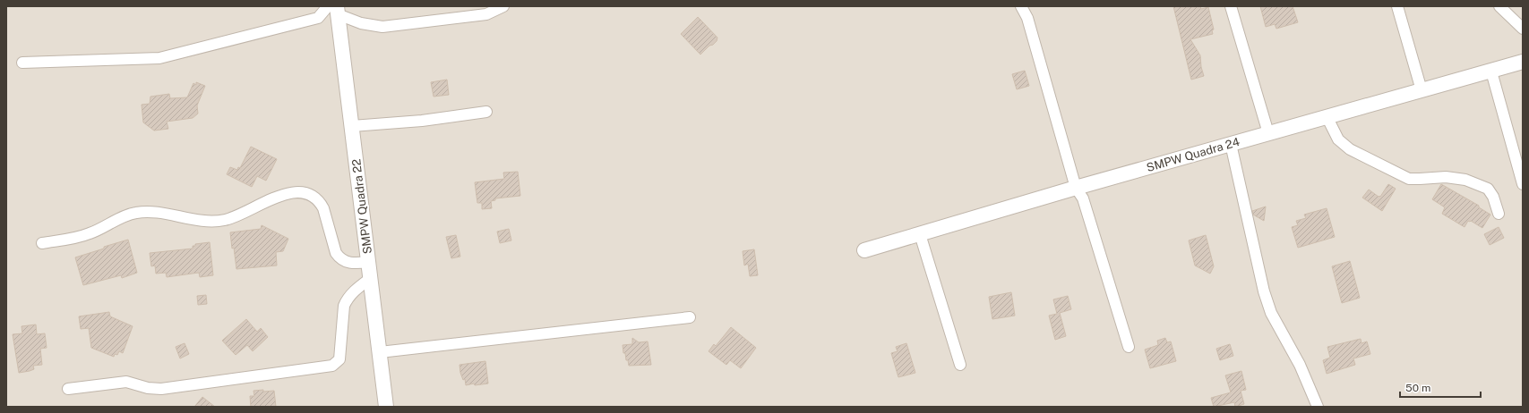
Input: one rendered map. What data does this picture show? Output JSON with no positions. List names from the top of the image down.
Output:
{
  "streets": {
    "street": ["SMPW Quadra 24", "SMPW Quadra 22"]
  },
  "scale_bar": "50 m"
}
